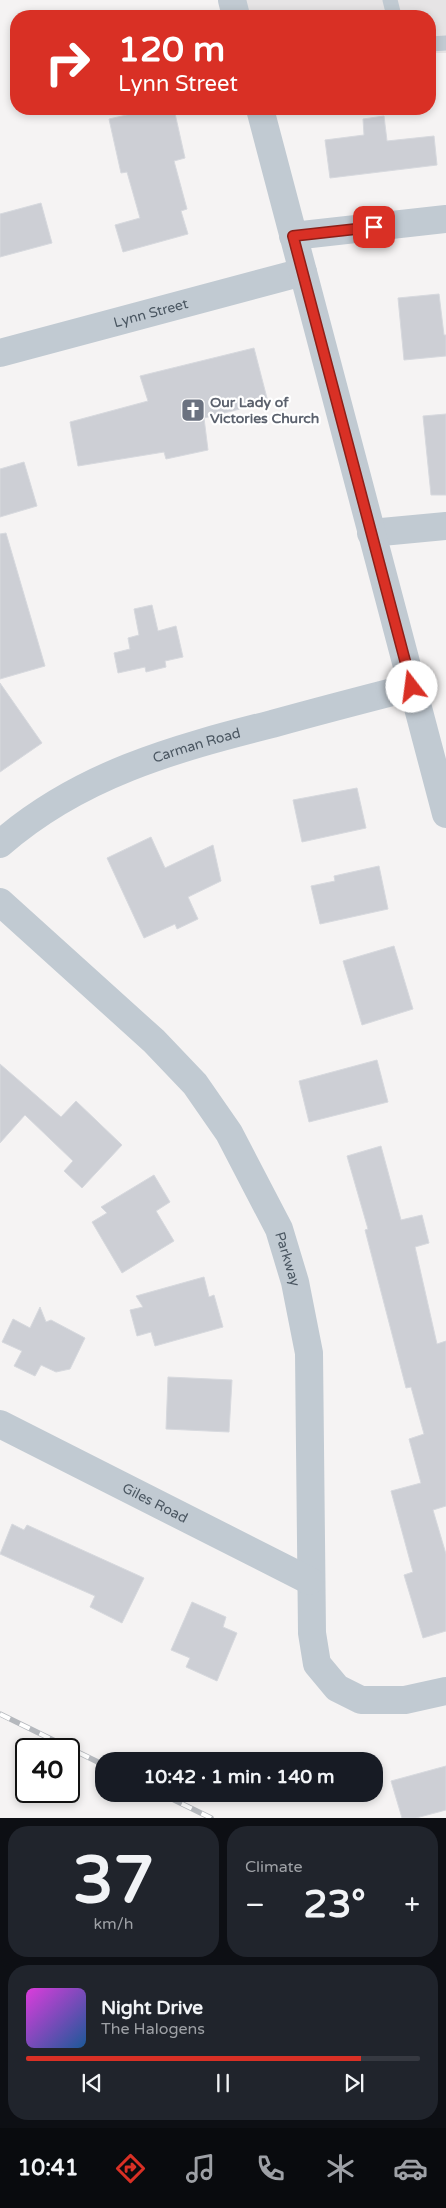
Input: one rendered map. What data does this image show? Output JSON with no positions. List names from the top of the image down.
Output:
{
  "streets": {
    "street": [
      "Lynn Street",
      "Carman Road",
      "Parkway",
      "Giles Road"
    ]
  },
  "crossings": [
    ["Parkway", "Giles Road"]
  ],
  "places": {
    "church": ["Our Lady of Victories Church"]
  },
  "page": {
    "turn": ["120 m", "Lynn Street"],
    "limit": "40",
    "trip": "10:42 · 1 min · 140 m",
    "tile": [
      ["37", "km/h"],
      "Climate"
    ],
    "heat": ["−", "23°", "+"],
    "song": ["Night Drive", "The Halogens"],
    "tabs": "10:41"
  }
}
